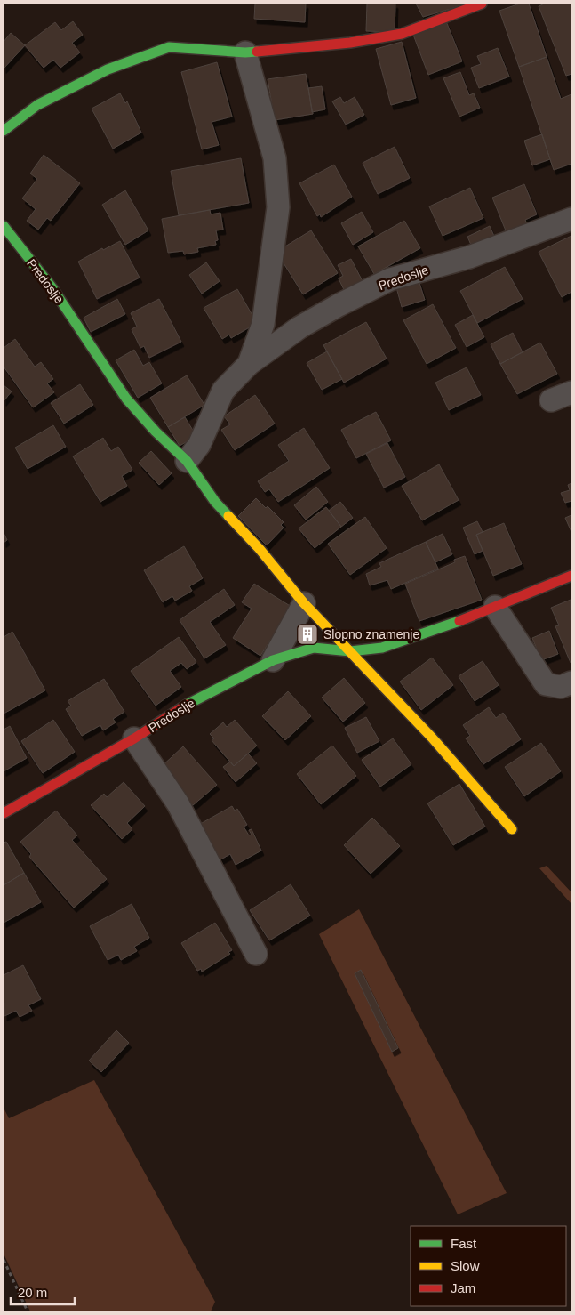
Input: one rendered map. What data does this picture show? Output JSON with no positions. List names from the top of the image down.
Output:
{
  "streets": {
    "street": ["Predoslje"]
  },
  "places": {
    "building": ["Slopno znamenje"]
  },
  "legend": ["Fast", "Slow", "Jam"],
  "scale_bar": "20 m"
}
